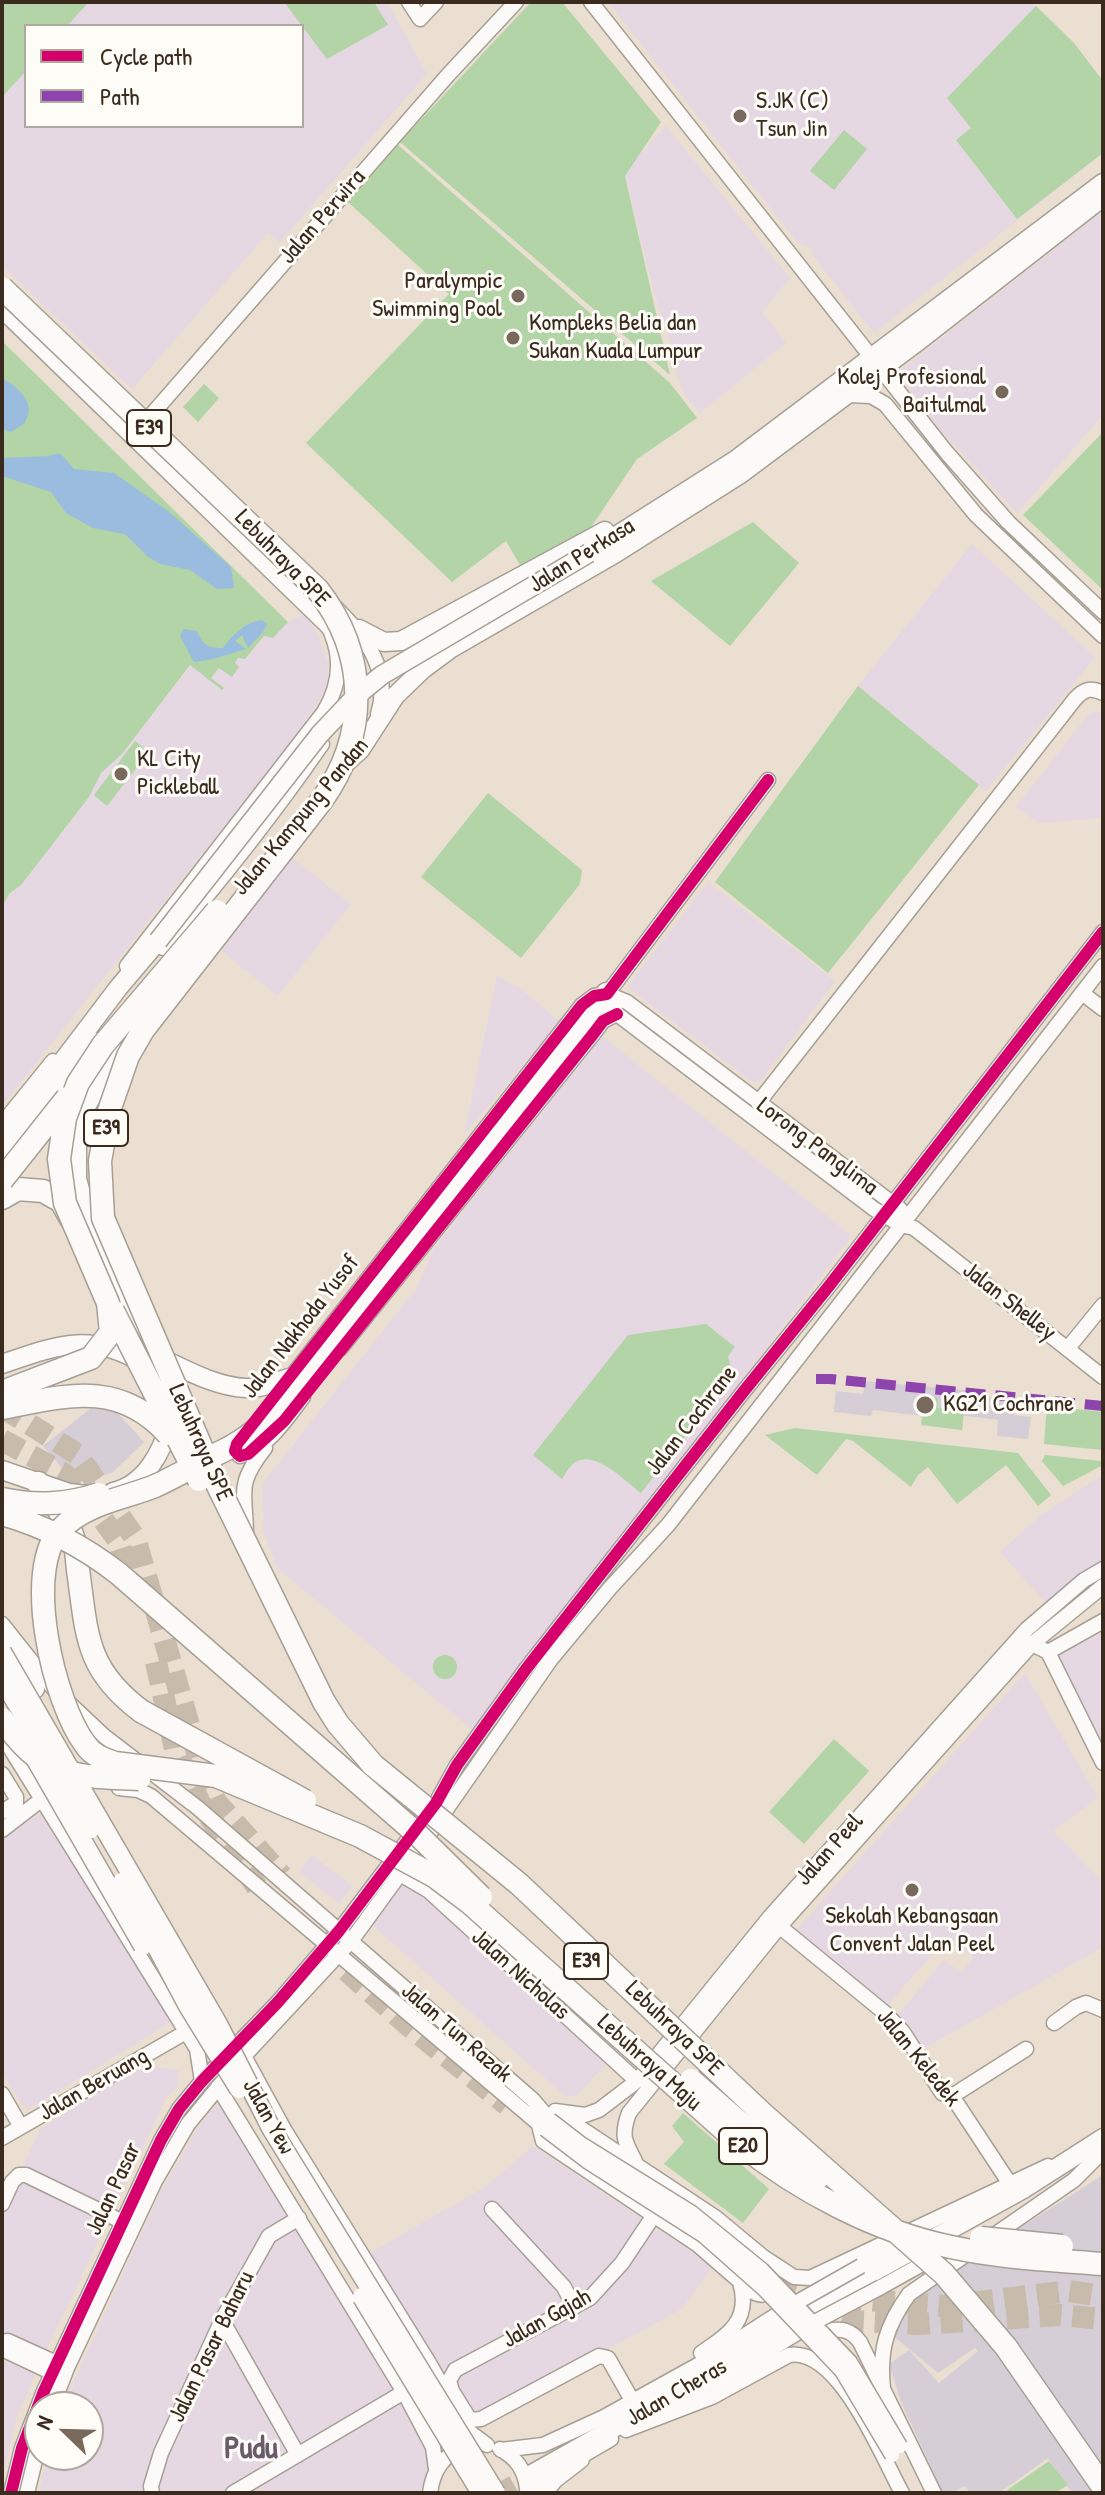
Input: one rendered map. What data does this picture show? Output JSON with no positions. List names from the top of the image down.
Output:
{
  "streets": {
    "highway": [
      "E39",
      "Lebuhraya SPE",
      "Lebuhraya Maju",
      "E20"
    ],
    "main road": [
      "Jalan Perkasa",
      "Jalan Kampung Pandan",
      "Jalan Yew",
      "Jalan Cheras"
    ],
    "street": [
      "Jalan Perwira",
      "Lorong Panglima",
      "Jalan Shelley",
      "Jalan Nakhoda Yusof",
      "Jalan Cochrane",
      "Jalan Peel",
      "Jalan Nicholas",
      "Jalan Tun Razak",
      "Jalan Keledek",
      "Jalan Beruang",
      "Jalan Pasar",
      "Jalan Gajah",
      "Jalan Pasar Baharu"
    ]
  },
  "crossings": [
    ["Jalan Perwira", "Jalan Kampung Pandan"],
    ["Jalan Perkasa", "Jalan Kampung Pandan"],
    ["Lebuhraya SPE", "Jalan Kampung Pandan"],
    ["Lorong Panglima", "Jalan Shelley"],
    ["Lorong Panglima", "Jalan Nakhoda Yusof"],
    ["Lorong Panglima", "Jalan Cochrane"],
    ["Jalan Shelley", "Jalan Cochrane"],
    ["Jalan Cochrane", "Jalan Nicholas"],
    ["Jalan Cochrane", "Jalan Tun Razak"],
    ["Jalan Cochrane", "Jalan Pasar"],
    ["Jalan Peel", "Jalan Nicholas"],
    ["Jalan Peel", "Jalan Tun Razak"],
    ["Jalan Peel", "Jalan Keledek"],
    ["Jalan Tun Razak", "Jalan Pasar"],
    ["Jalan Tun Razak", "Jalan Cheras"],
    ["Jalan Yew", "Jalan Pasar"],
    ["Jalan Yew", "Jalan Pasar Baharu"]
  ],
  "districts": ["Pudu"],
  "places": [
    "S.JK (C) Tsun Jin",
    "Paralympic Swimming Pool",
    "Kompleks Belia dan Sukan Kuala Lumpur",
    "Kolej Profesional Baitulmal",
    "KL City Pickleball",
    "KG21 Cochrane",
    "Sekolah Kebangsaan Convent Jalan Peel"
  ],
  "legend": ["Cycle path", "Path"],
  "north": "top left"
}
